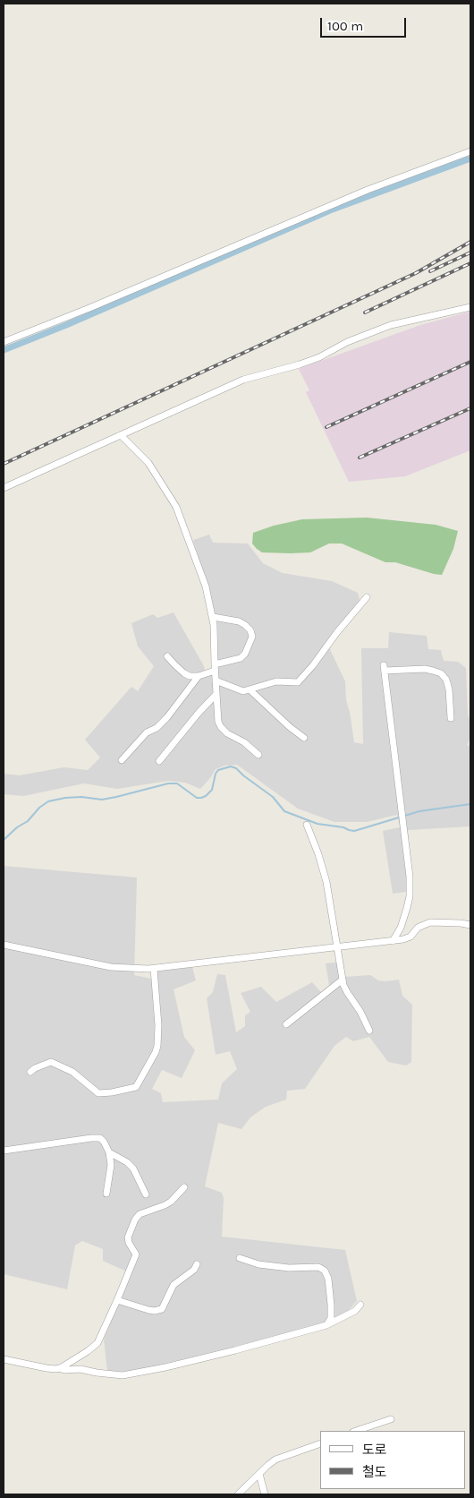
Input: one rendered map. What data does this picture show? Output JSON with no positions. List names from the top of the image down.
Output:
{
  "legend": ["도로", "철도"],
  "scale_bar": "100 m"
}
